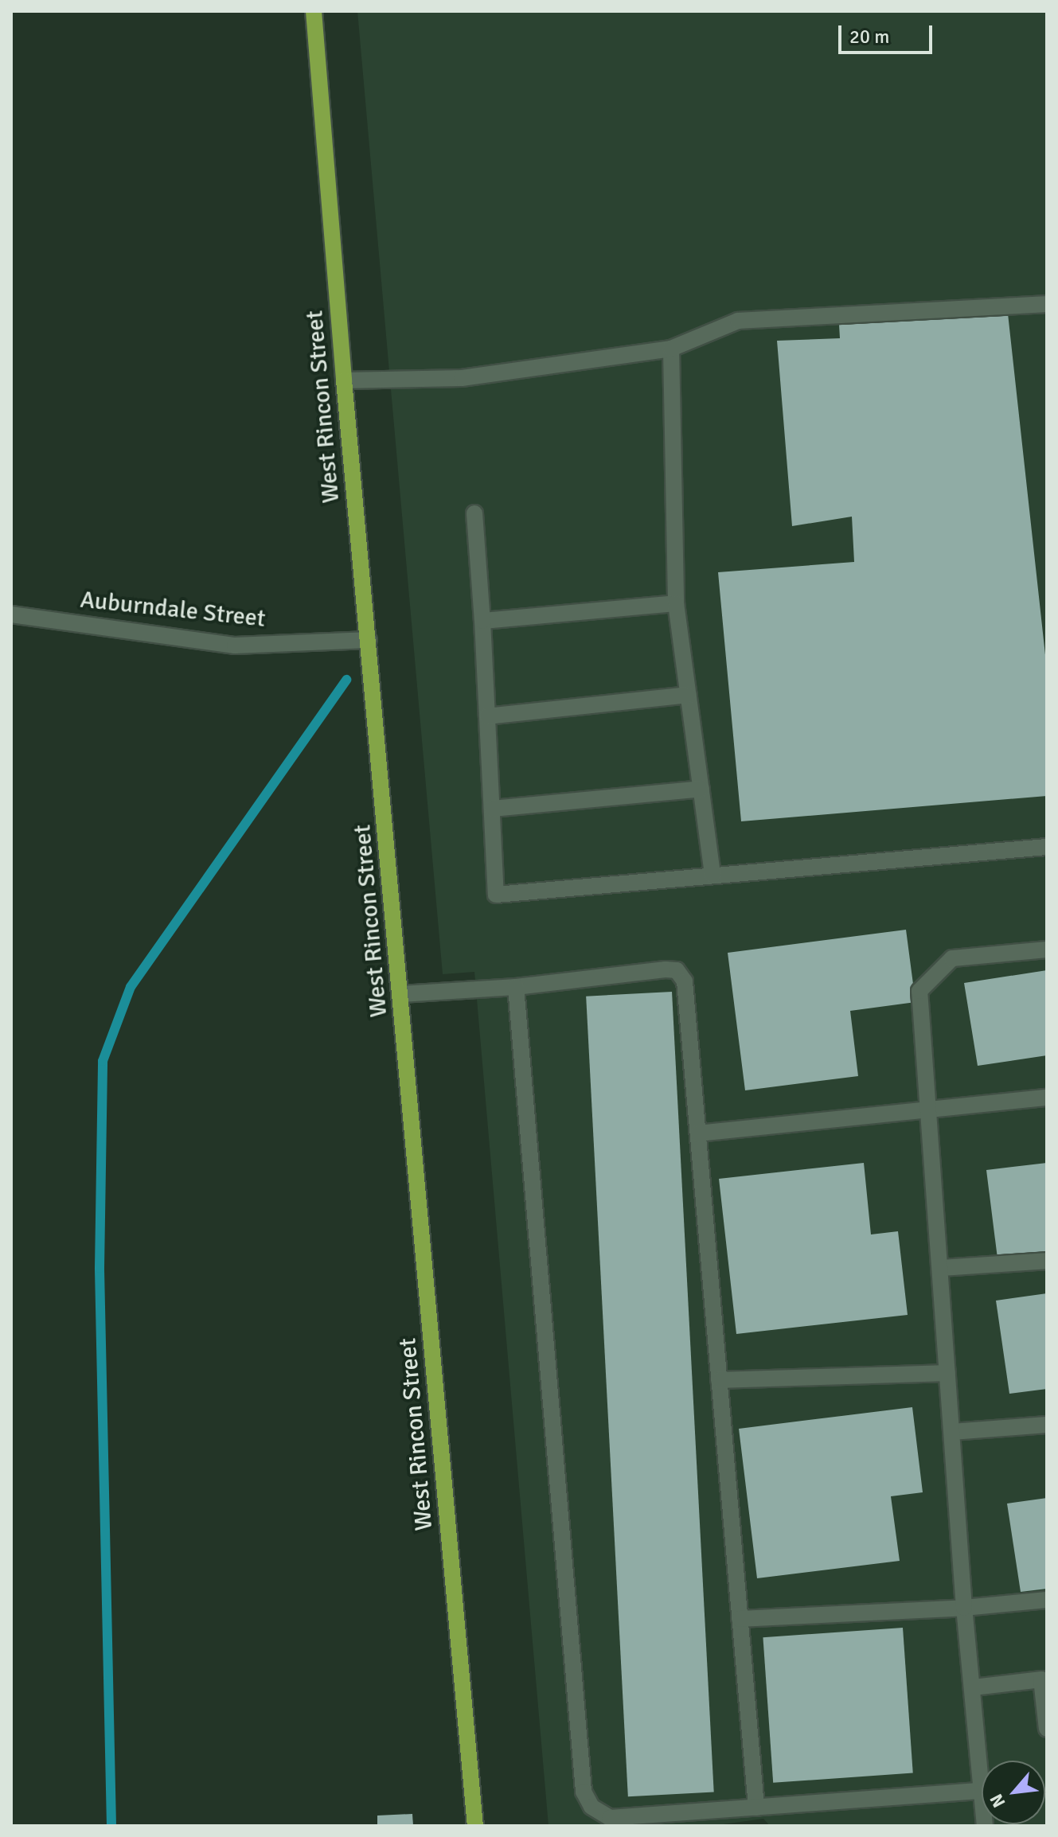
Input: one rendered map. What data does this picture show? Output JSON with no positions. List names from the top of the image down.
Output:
{
  "streets": {
    "main road": ["West Rincon Street"],
    "street": ["Auburndale Street"]
  },
  "crossings": [
    ["West Rincon Street", "Auburndale Street"]
  ],
  "scale_bar": "20 m",
  "north": "bottom left"
}
